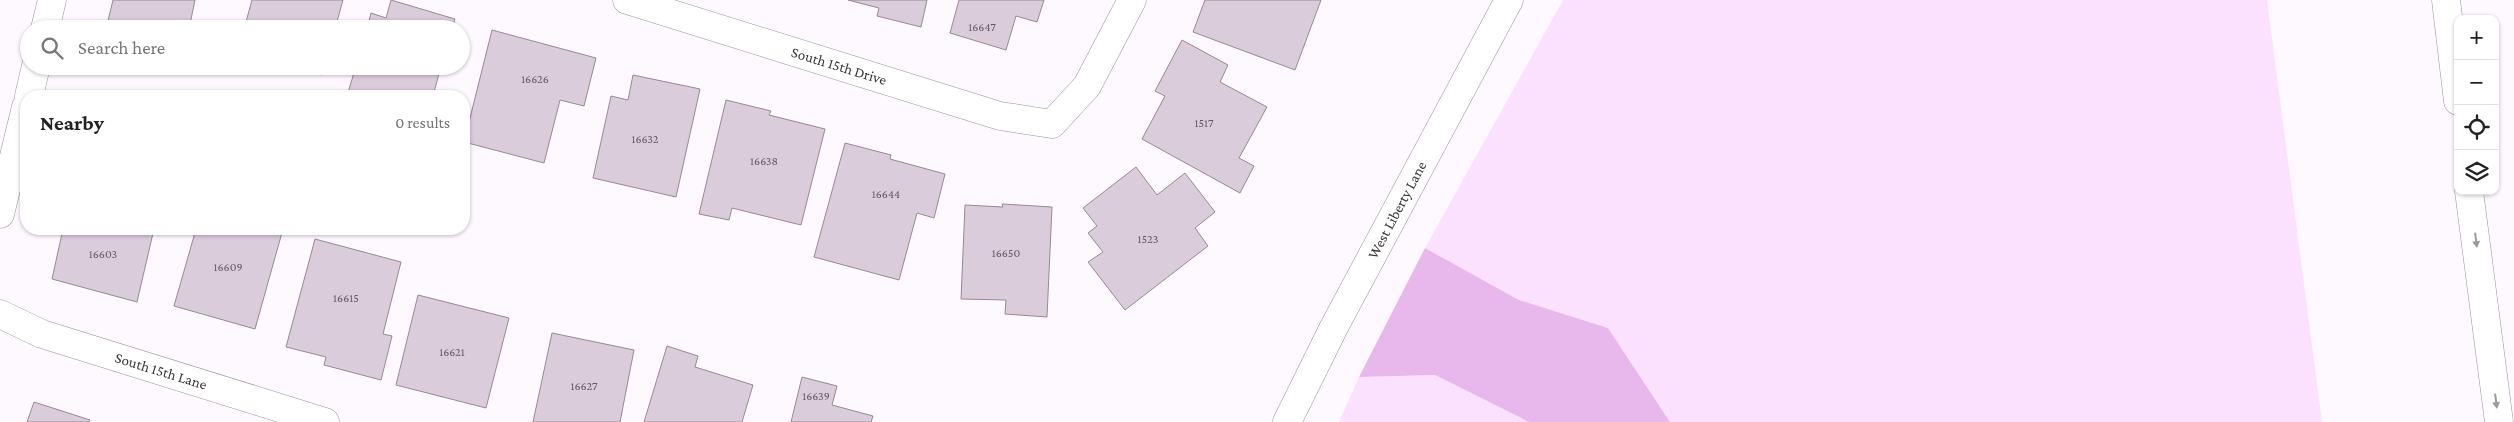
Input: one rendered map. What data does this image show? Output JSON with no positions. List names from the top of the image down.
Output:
{
  "streets": {
    "main road": ["South 15th Drive", "West Liberty Lane", "South 15th Lane"]
  },
  "house_numbers": [
    "16647",
    "16626",
    "1517",
    "16632",
    "16638",
    "16644",
    "1523",
    "16650",
    "16603",
    "16609",
    "16615",
    "16621",
    "16627",
    "16639"
  ],
  "page": {
    "map_buttons": ["+", "−"],
    "search": "Search here",
    "heading": ["Nearby", "0 results"]
  }
}
